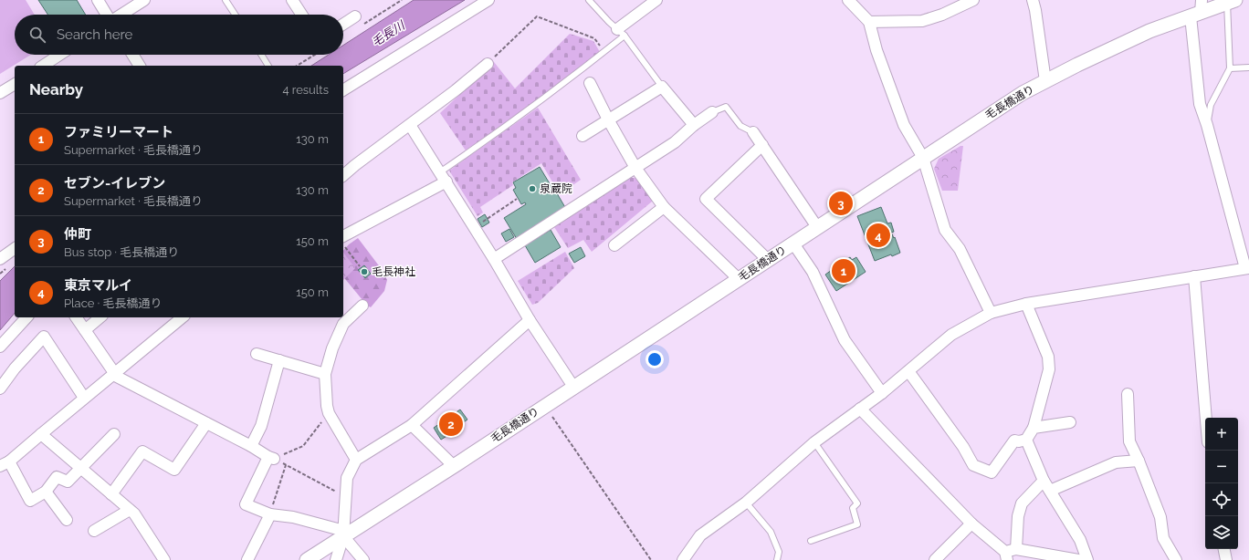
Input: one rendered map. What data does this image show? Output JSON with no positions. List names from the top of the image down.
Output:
{
  "streets": {
    "street": ["毛長橋通り"]
  },
  "water": ["毛長川"],
  "places": ["泉蔵院", "毛長神社"],
  "page": {
    "search": "Search here",
    "heading": ["Nearby", "4 results"],
    "list": [
      {
        "mark": "1",
        "name": "ファミリーマート",
        "note": "Supermarket · 毛長橋通り",
        "value": "130 m"
      },
      {
        "mark": "2",
        "name": "セブン-イレブン",
        "note": "Supermarket · 毛長橋通り",
        "value": "130 m"
      },
      {
        "mark": "3",
        "name": "仲町",
        "note": "Bus stop · 毛長橋通り",
        "value": "150 m"
      },
      {
        "mark": "4",
        "name": "東京マルイ",
        "note": "Place · 毛長橋通り",
        "value": "150 m"
      }
    ],
    "pins": [
      "3",
      "4",
      "1",
      "2"
    ],
    "map_buttons": ["+", "−"]
  }
}
